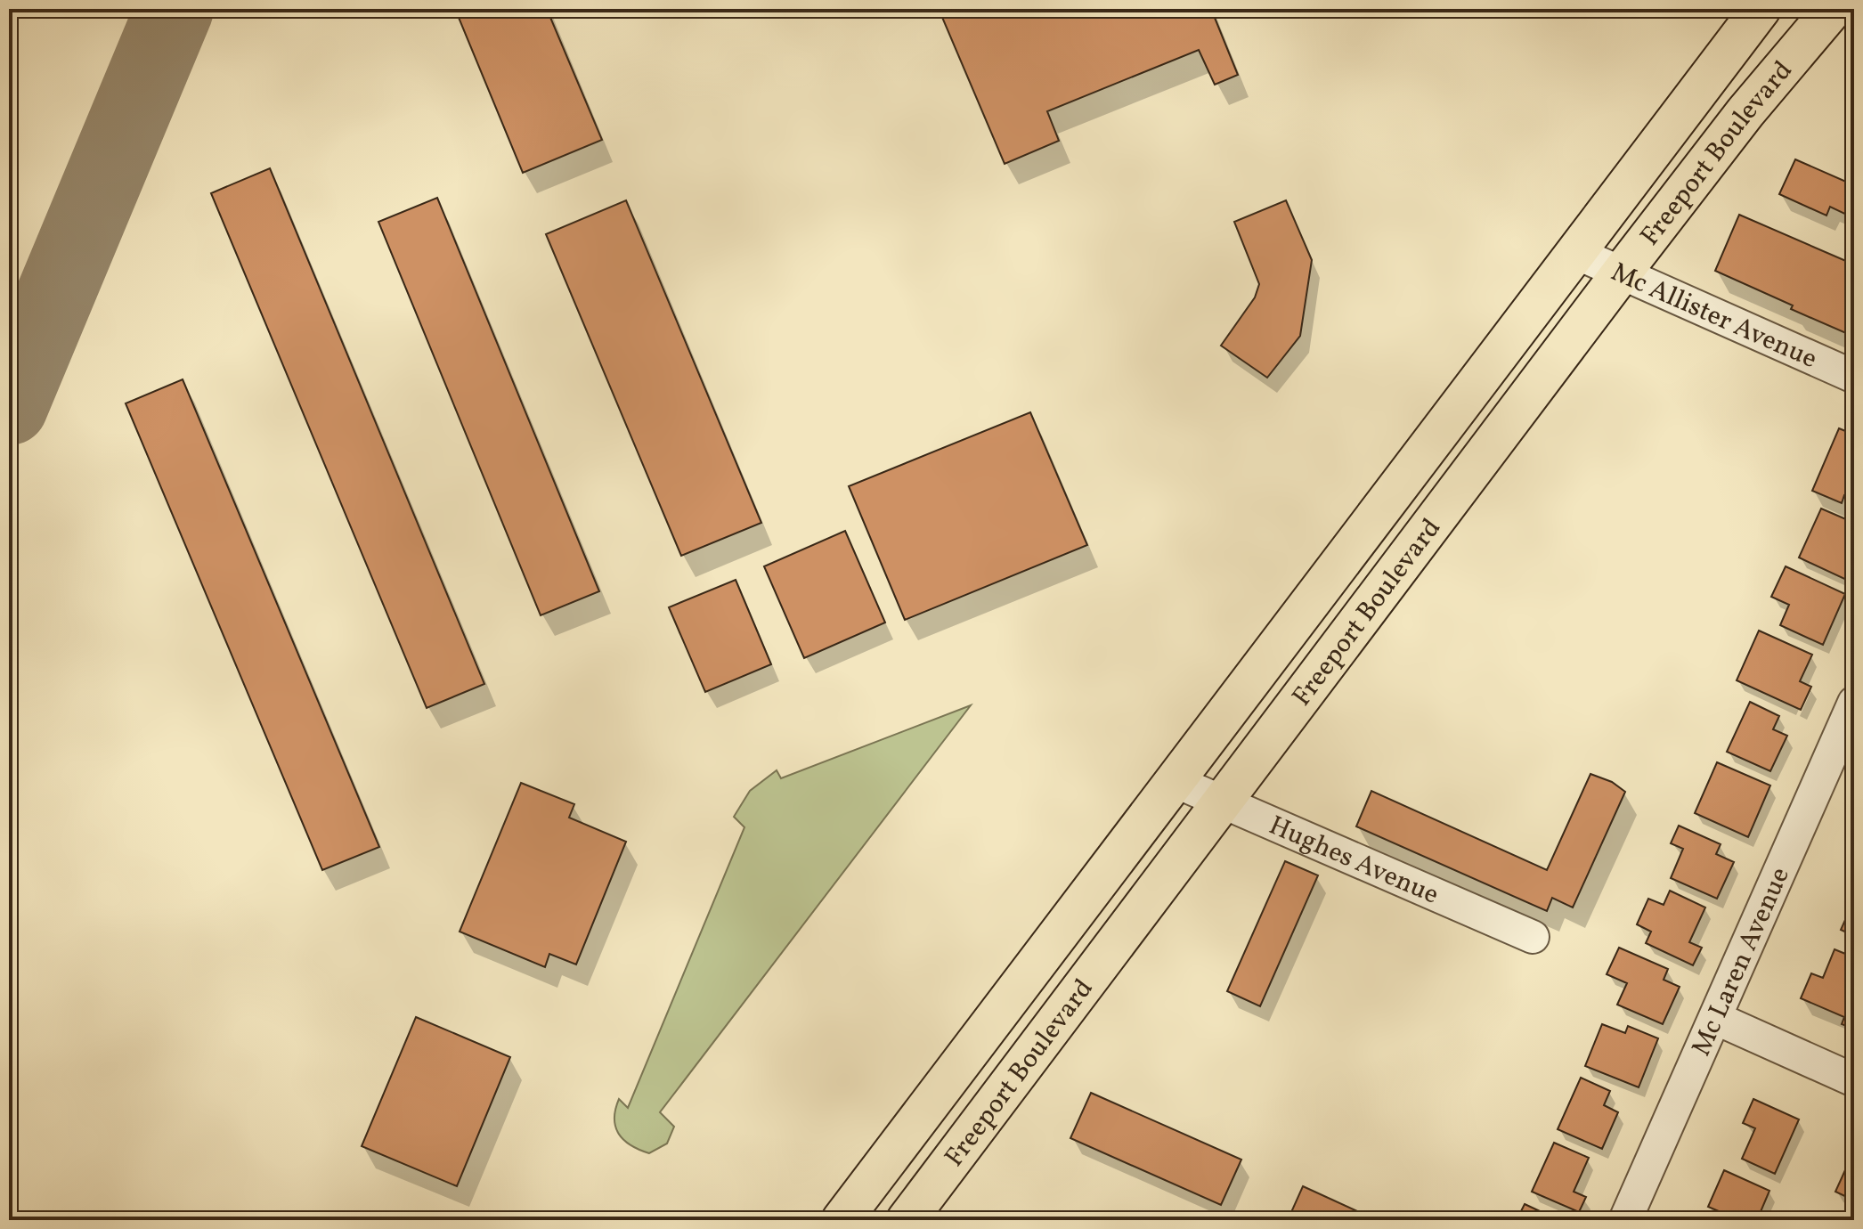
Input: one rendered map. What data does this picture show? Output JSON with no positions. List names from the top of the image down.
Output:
{
  "streets": {
    "main road": ["Freeport Boulevard"],
    "street": ["Mc Allister Avenue", "Hughes Avenue", "Mc Laren Avenue"]
  },
  "crossings": [
    ["Freeport Boulevard", "Mc Allister Avenue"],
    ["Freeport Boulevard", "Hughes Avenue"]
  ]
}
